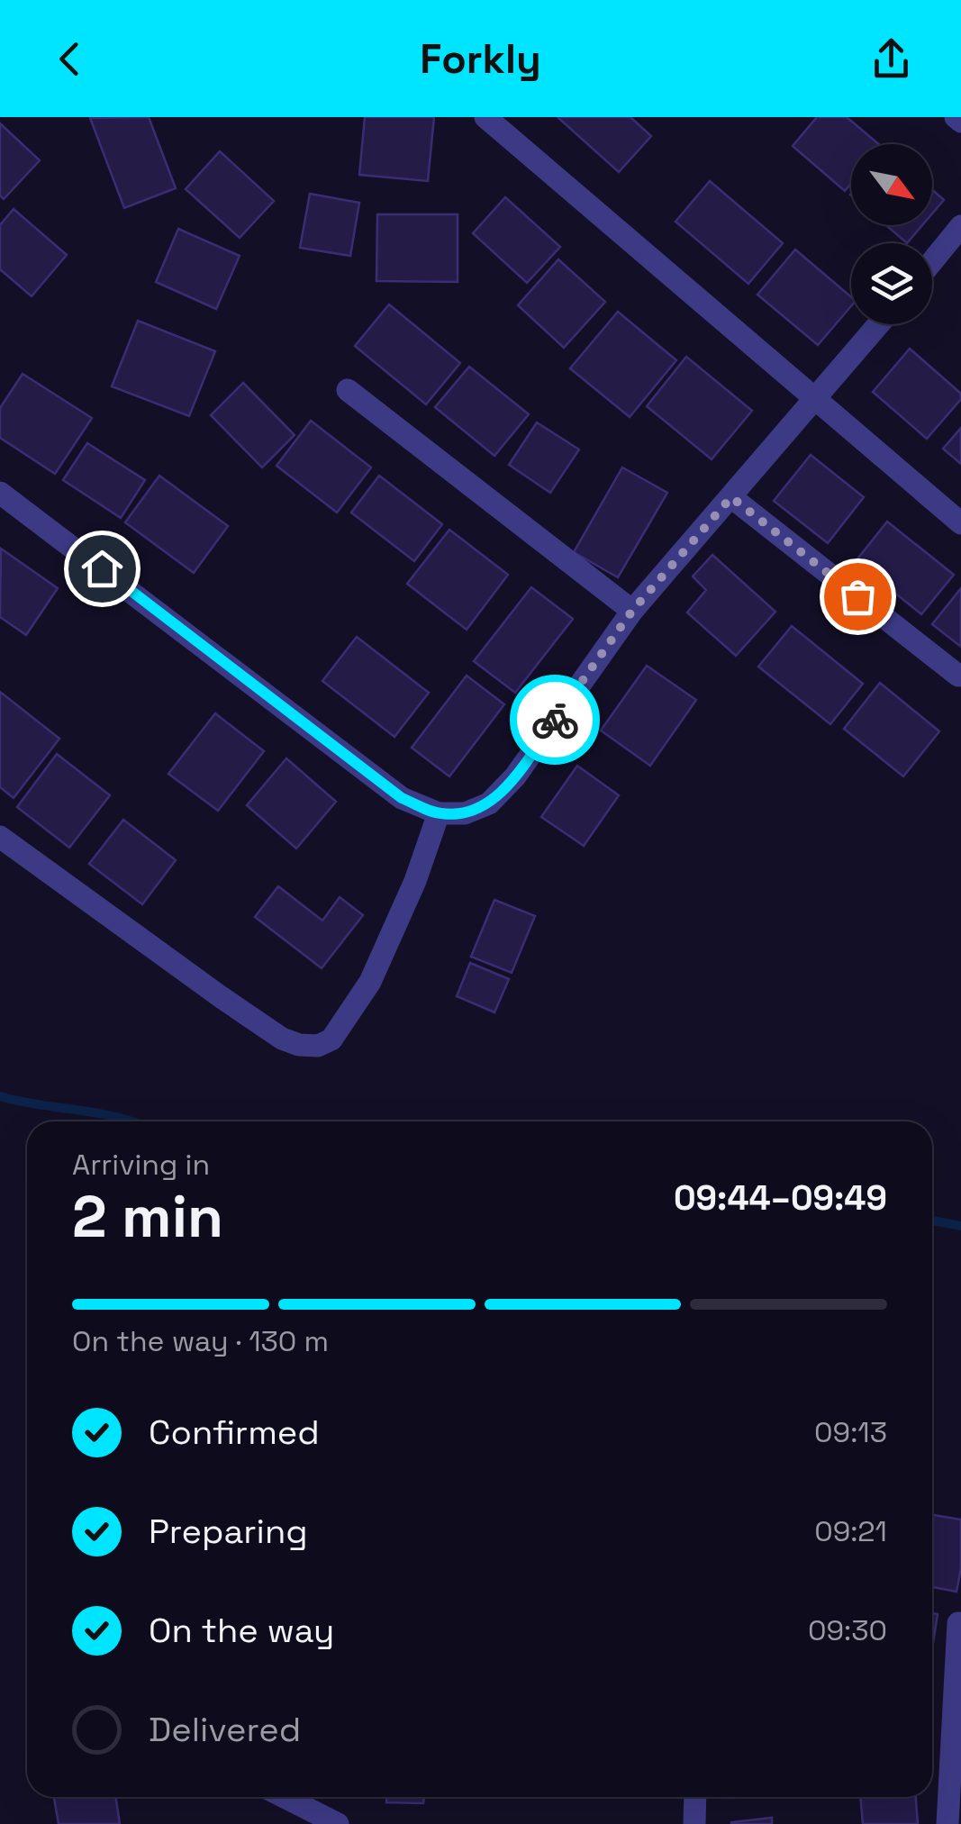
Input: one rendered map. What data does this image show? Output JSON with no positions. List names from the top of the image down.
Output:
{
  "north": "bottom right",
  "page": {
    "header": "Forkly",
    "heading": ["2 min", "Arriving in", "09:44–09:49"],
    "bar": "On the way · 130 m",
    "list": [
      ["Confirmed", "09:13"],
      ["Preparing", "09:21"],
      ["On the way", "09:30"],
      "Delivered"
    ]
  }
}
